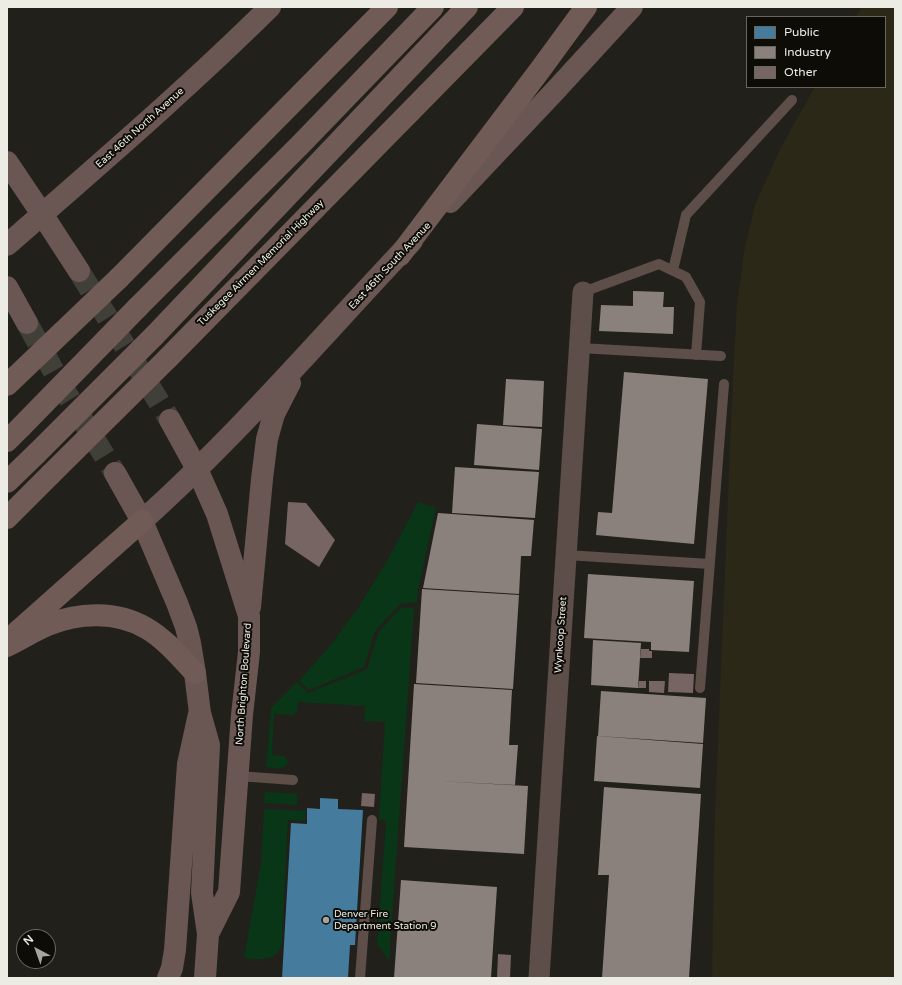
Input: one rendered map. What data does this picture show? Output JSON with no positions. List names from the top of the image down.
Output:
{
  "streets": {
    "highway": ["Tuskegee Airmen Memorial Highway"],
    "main road": ["East 46th North Avenue", "East 46th South Avenue", "North Brighton Boulevard"],
    "street": ["Wynkoop Street"]
  },
  "crossings": [
    ["East 46th South Avenue", "North Brighton Boulevard"]
  ],
  "places": ["Denver Fire Department Station 9"],
  "legend": ["Public", "Industry", "Other"],
  "north": "top left"
}
